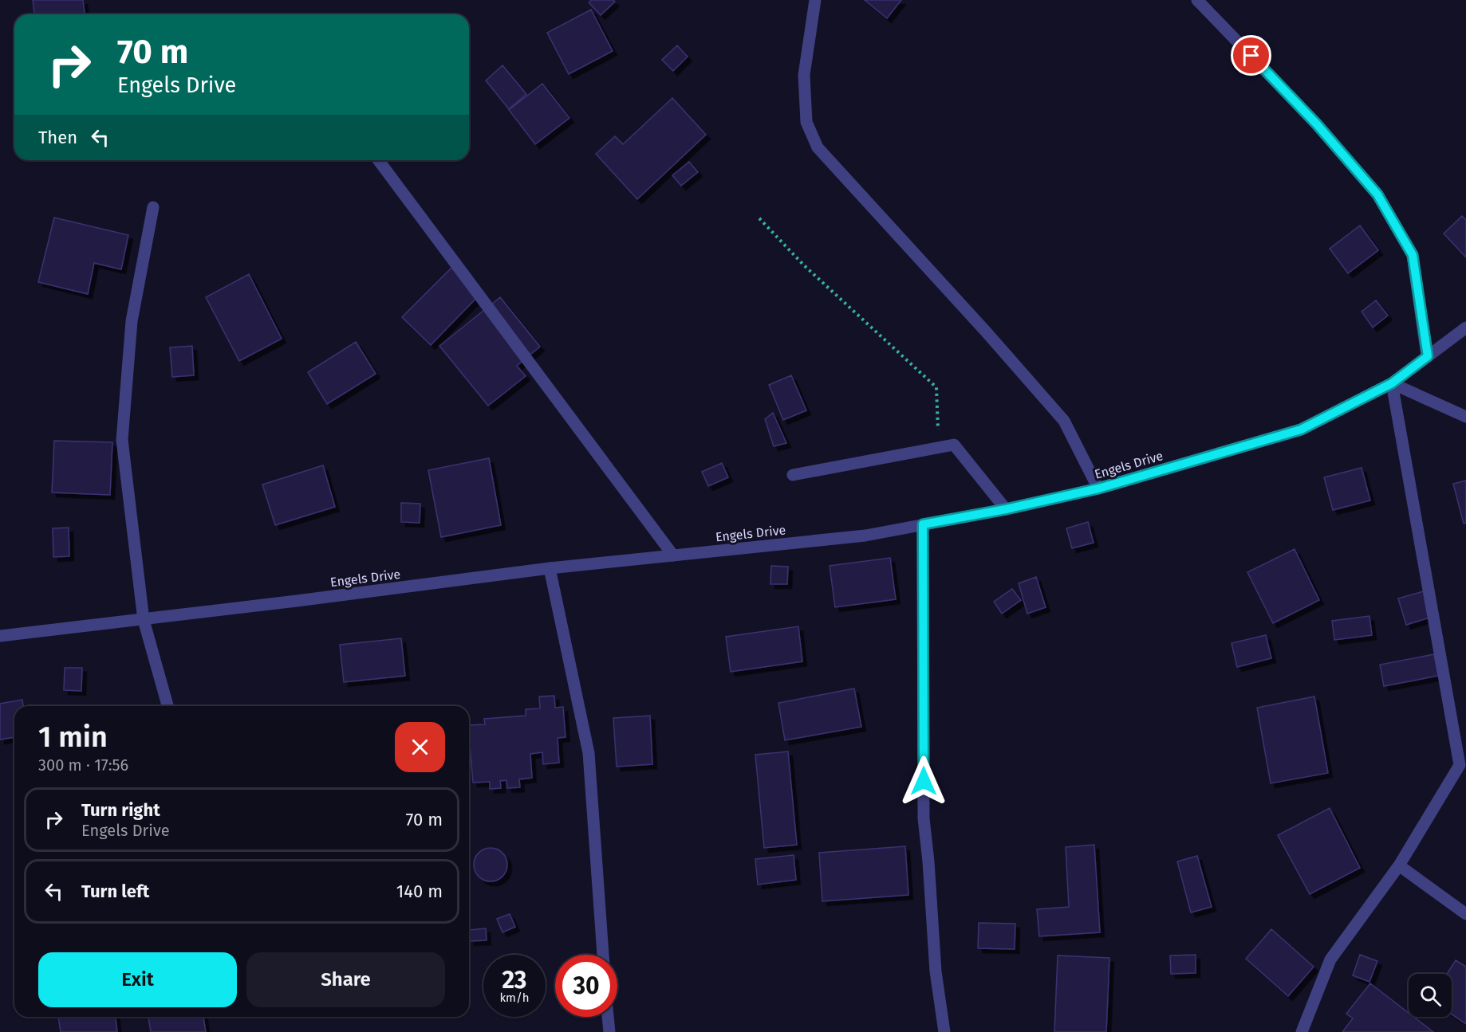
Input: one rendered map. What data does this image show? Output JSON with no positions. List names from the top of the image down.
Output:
{
  "streets": {
    "street": ["Engels Drive"]
  },
  "page": {
    "turn": ["70 m", "Engels Drive"],
    "then": "Then",
    "heading": ["1 min", "300 m · 17:56"],
    "list": [
      {
        "name": "Turn right",
        "note": "Engels Drive",
        "value": "70 m"
      },
      {
        "name": "Turn left",
        "value": "140 m"
      }
    ],
    "buttons": ["Exit", "Share"],
    "speed": "23 km/h",
    "limit": "30"
  }
}
